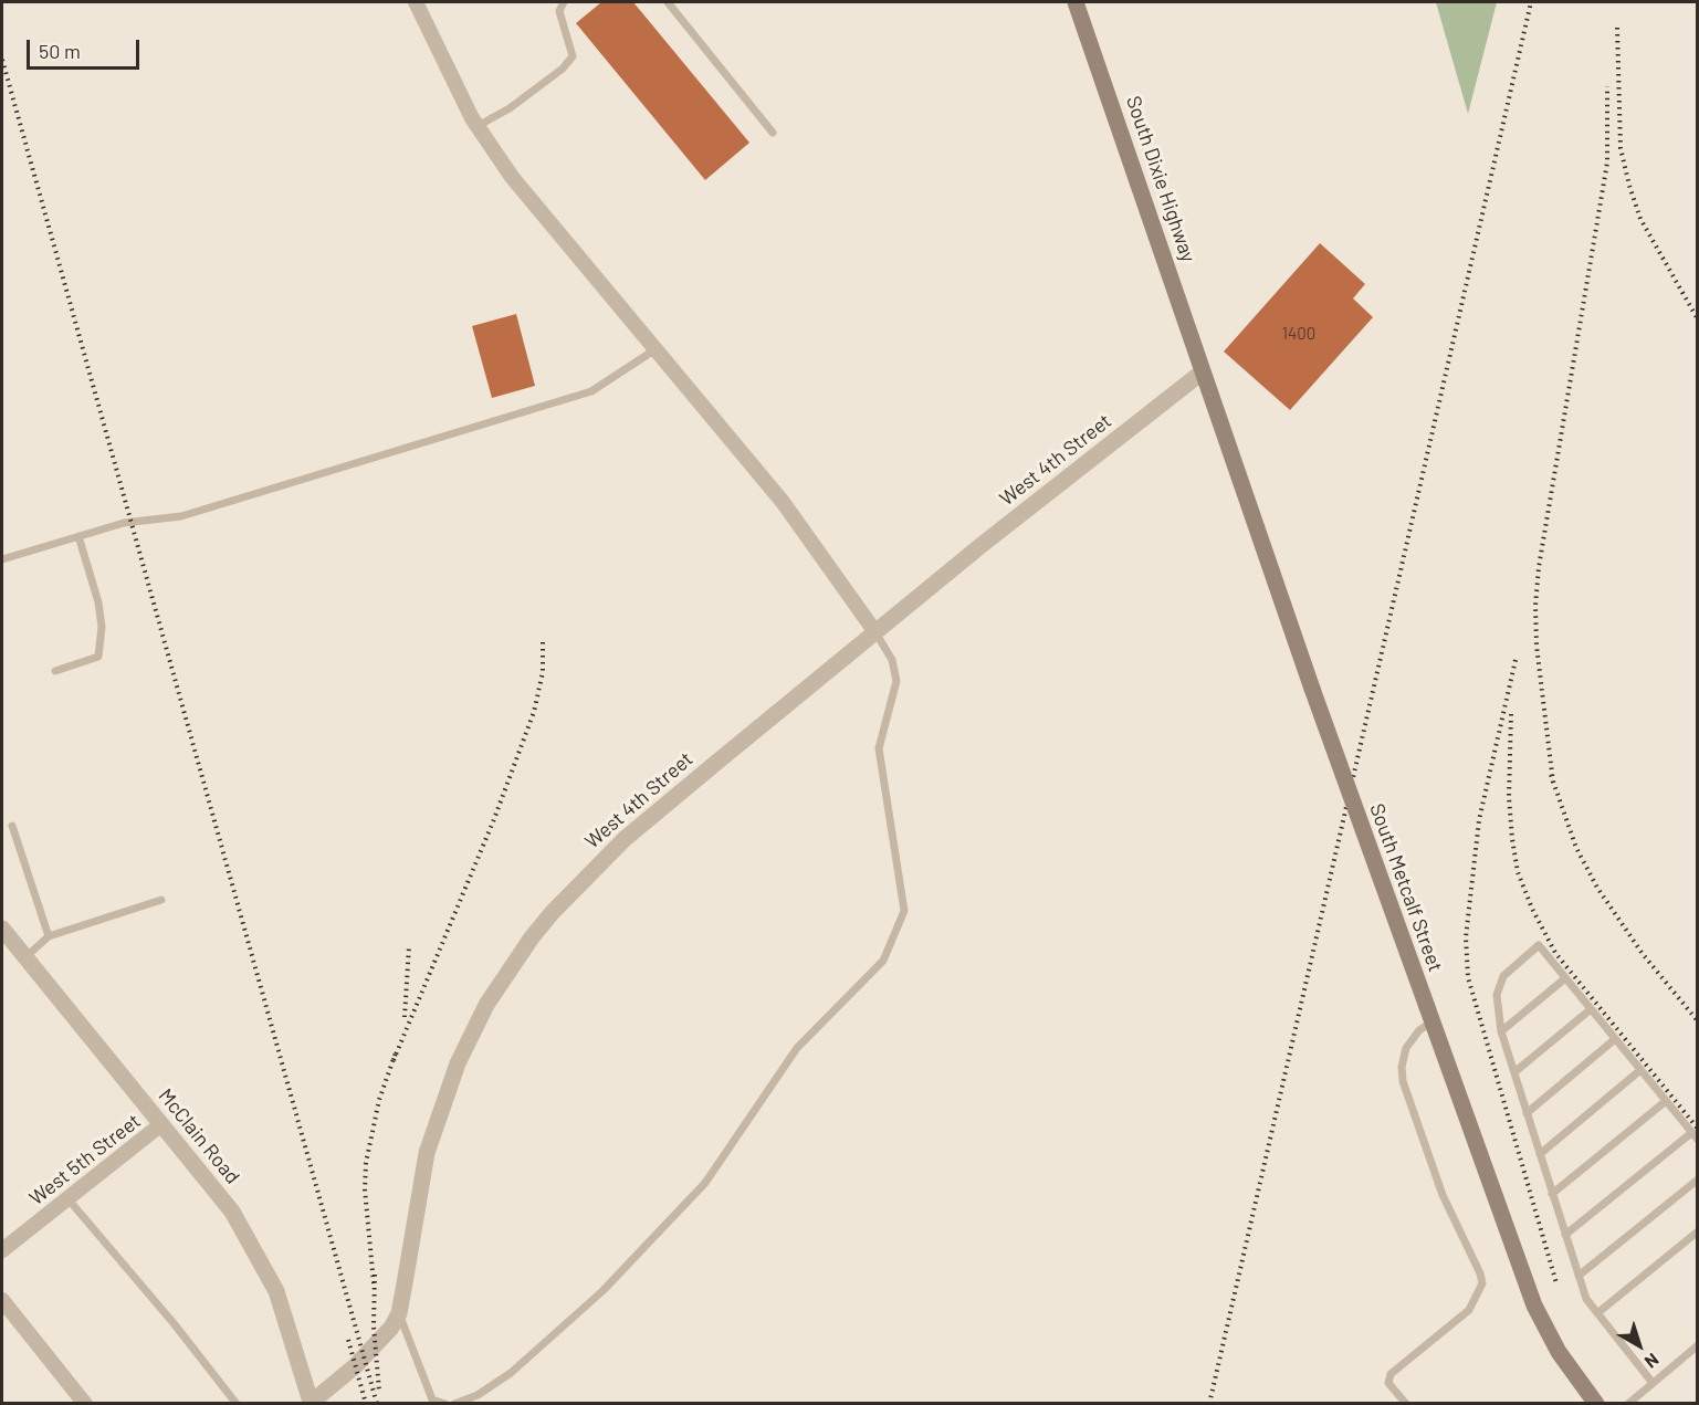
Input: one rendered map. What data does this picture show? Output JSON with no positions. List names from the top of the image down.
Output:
{
  "streets": {
    "main road": ["South Dixie Highway", "South Metcalf Street"],
    "street": ["West 4th Street", "McClain Road", "West 5th Street"]
  },
  "crossings": [
    ["South Dixie Highway", "West 4th Street"],
    ["South Dixie Highway", "South Metcalf Street"],
    ["West 4th Street", "South Metcalf Street"],
    ["West 4th Street", "McClain Road"],
    ["McClain Road", "West 5th Street"]
  ],
  "house_numbers": ["1400"],
  "scale_bar": "50 m",
  "north": "bottom right"
}
